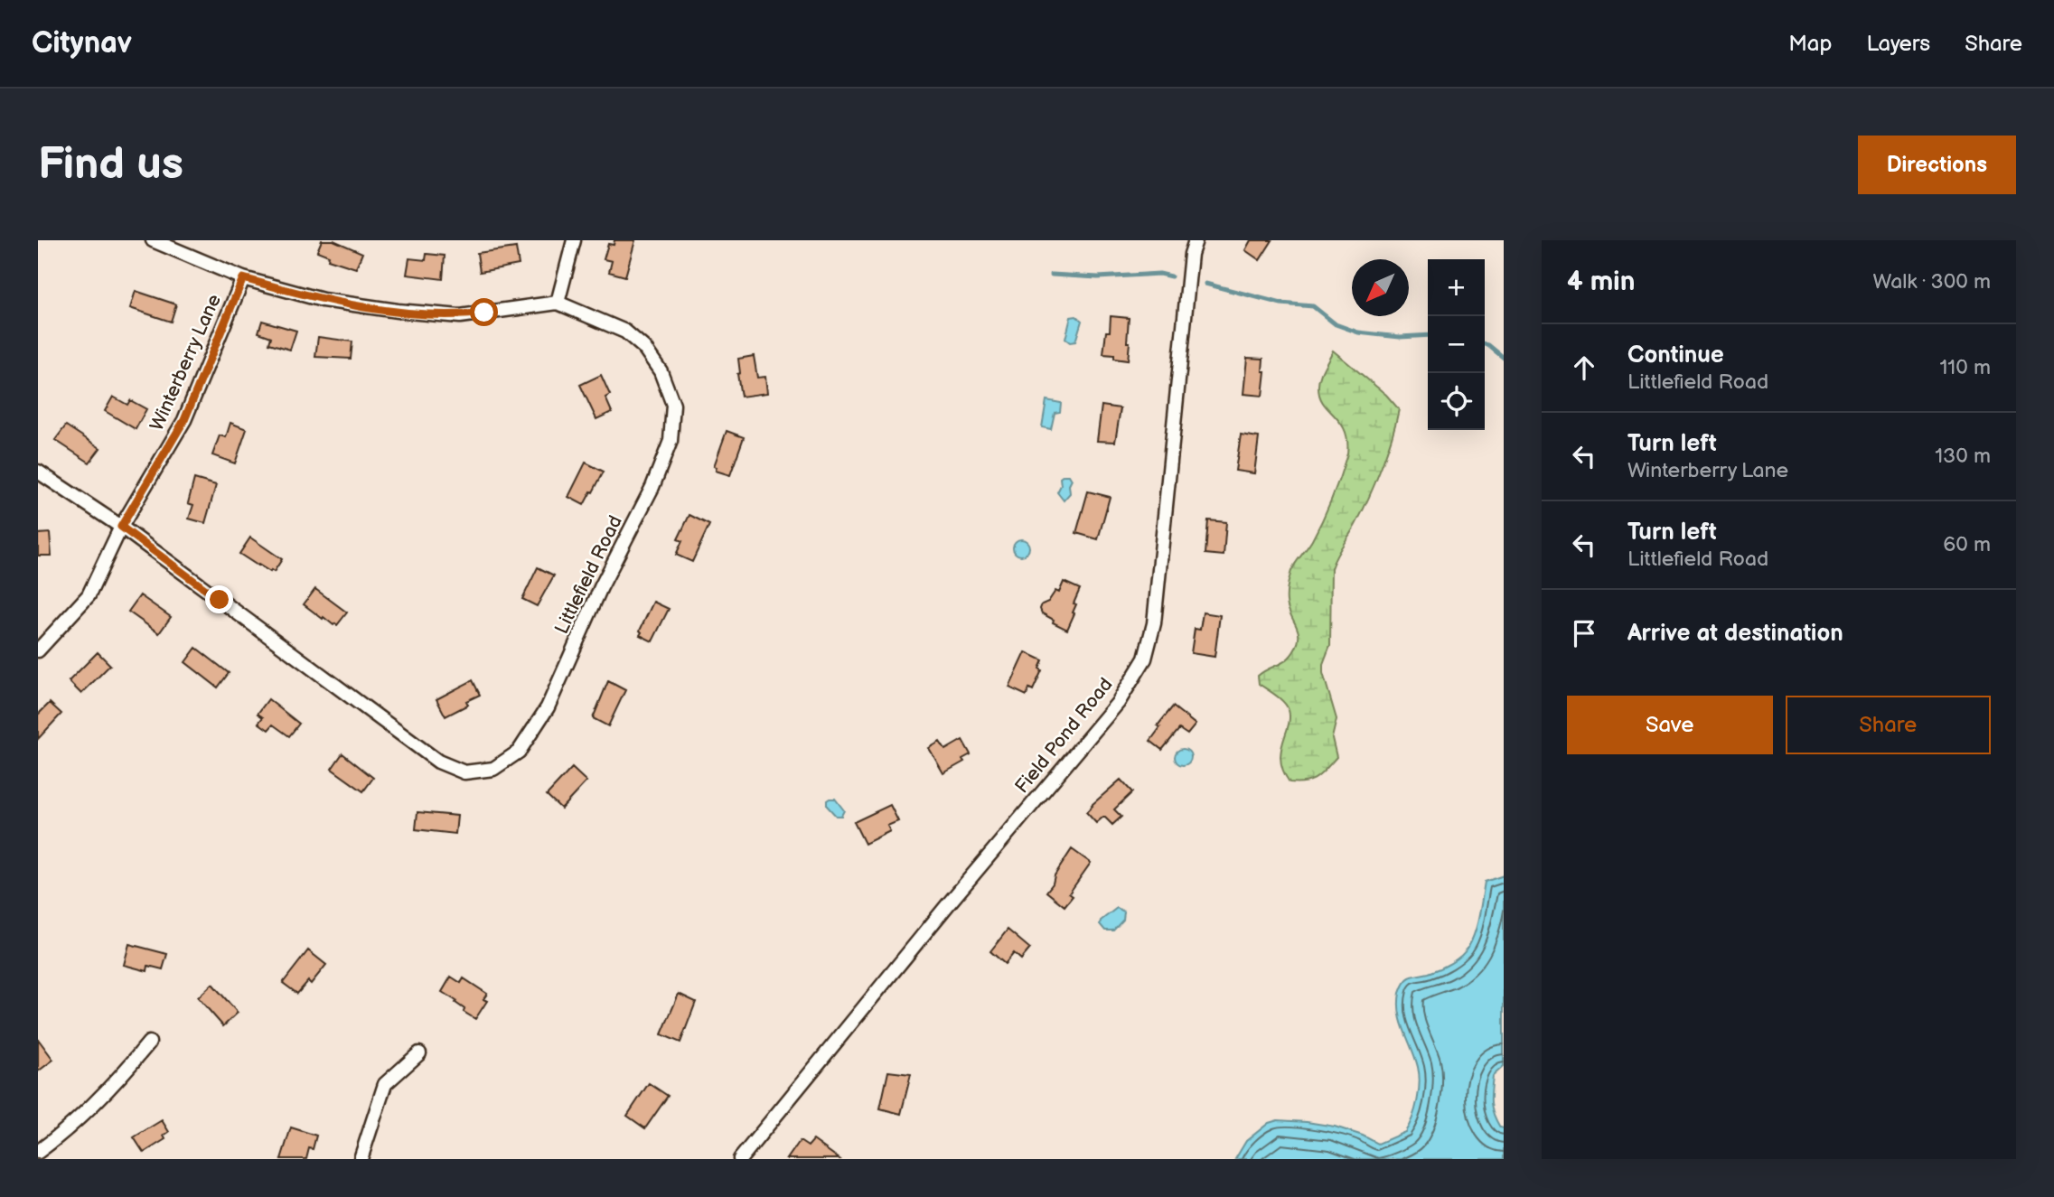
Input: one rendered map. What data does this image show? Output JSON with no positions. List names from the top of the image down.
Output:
{
  "streets": {
    "street": ["Winterberry Lane", "Littlefield Road", "Field Pond Road"]
  },
  "crossings": [
    ["Winterberry Lane", "Littlefield Road"]
  ],
  "north": "bottom left",
  "page": {
    "header": "Citynav",
    "nav": ["Map", "Layers", "Share"],
    "buttons": [
      "Directions",
      ["Save", "Share"]
    ],
    "title": "Find us",
    "heading": ["4 min", "Walk · 300 m"],
    "map_buttons": ["+", "−"],
    "list": [
      ["Continue", "Littlefield Road", "110 m"],
      ["Turn left", "Winterberry Lane", "130 m"],
      ["Turn left", "Littlefield Road", "60 m"],
      "Arrive at destination"
    ]
  }
}
